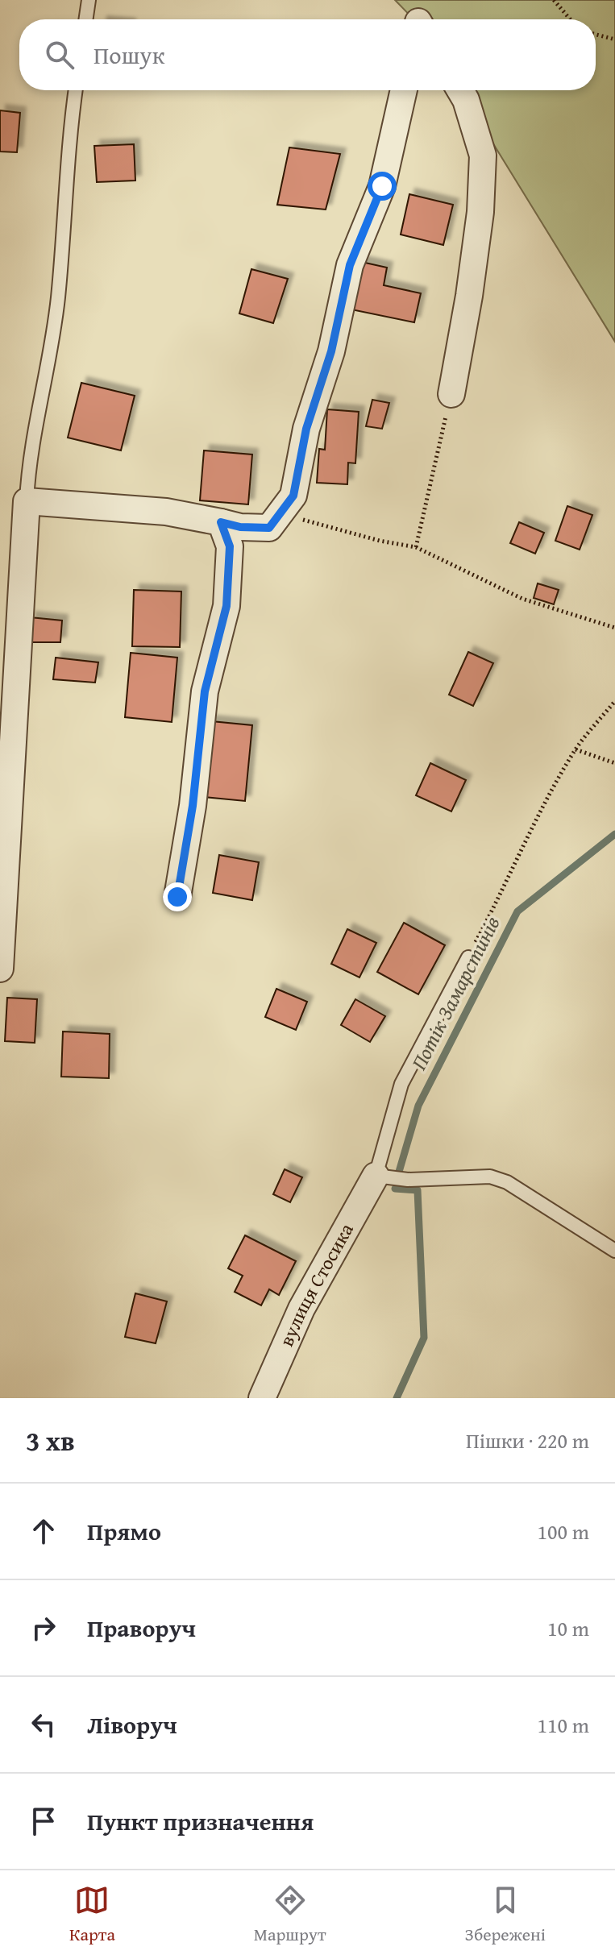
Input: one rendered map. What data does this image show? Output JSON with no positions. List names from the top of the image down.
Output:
{
  "streets": {
    "street": ["вулиця Стосика"]
  },
  "water": ["Потік Замарстинів"],
  "page": {
    "search": "Пошук",
    "heading": ["3 хв", "Пішки · 220 m"],
    "list": [
      ["Прямо", "100 m"],
      ["Праворуч", "10 m"],
      ["Ліворуч", "110 m"],
      "Пункт призначення"
    ],
    "nav": ["Карта", "Маршрут", "Збережені"]
  }
}
